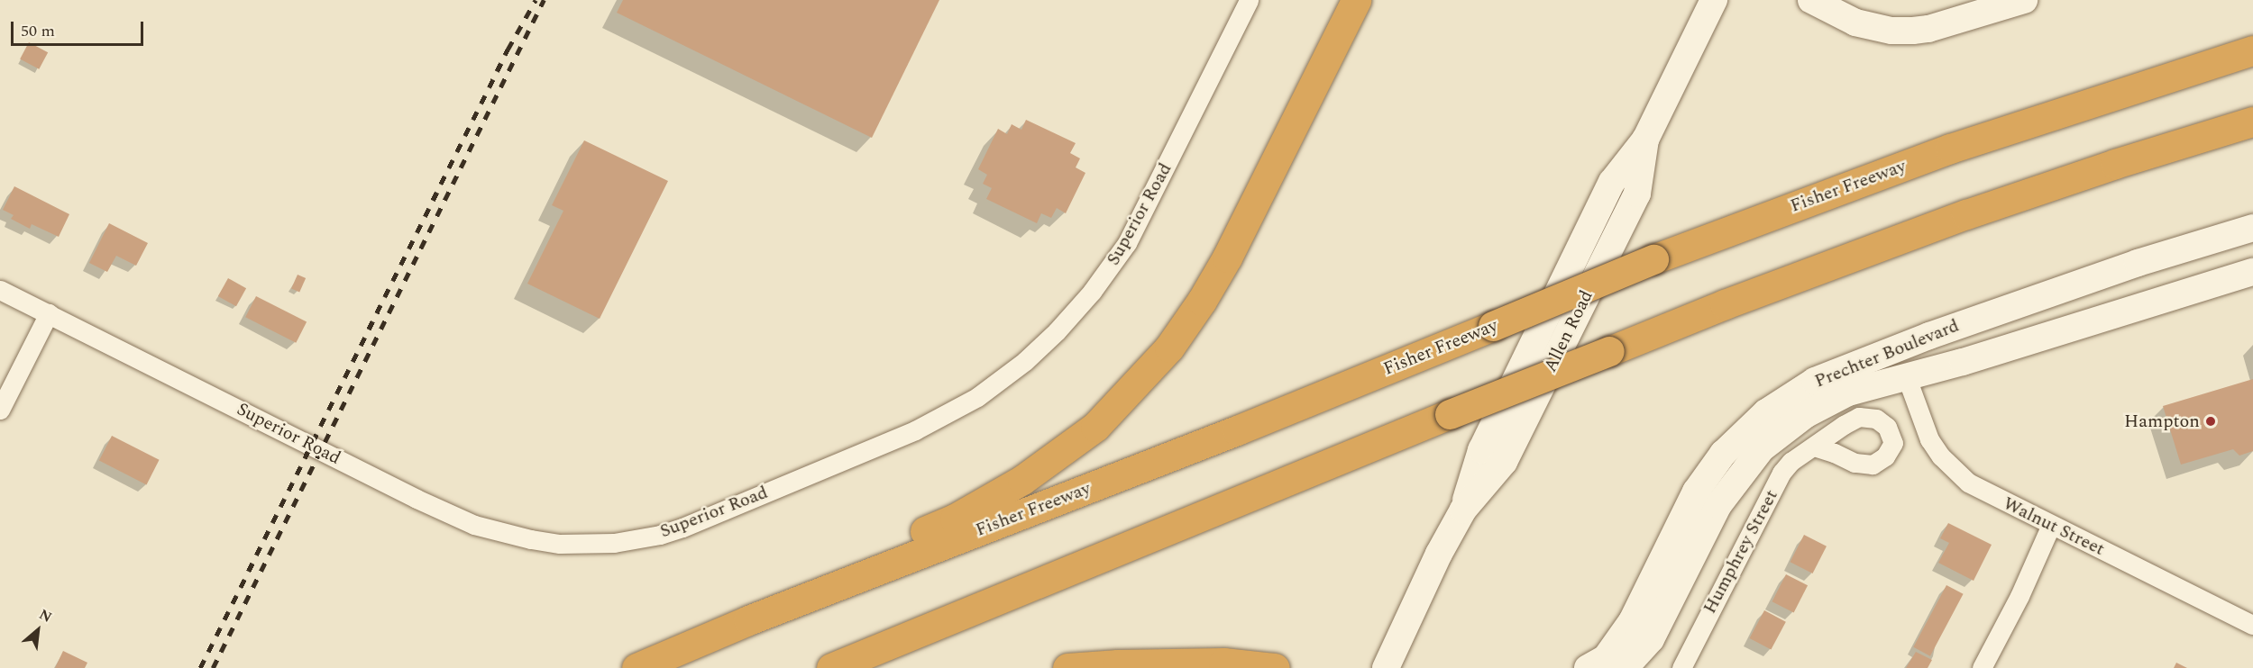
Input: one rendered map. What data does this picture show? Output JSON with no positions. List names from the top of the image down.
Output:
{
  "streets": {
    "highway": ["Fisher Freeway"],
    "main road": ["Allen Road", "Prechter Boulevard"],
    "street": ["Superior Road", "Walnut Street", "Humphrey Street"]
  },
  "crossings": [
    ["Prechter Boulevard", "Walnut Street"]
  ],
  "places": ["Hampton"],
  "scale_bar": "50 m",
  "north": "top right"
}
